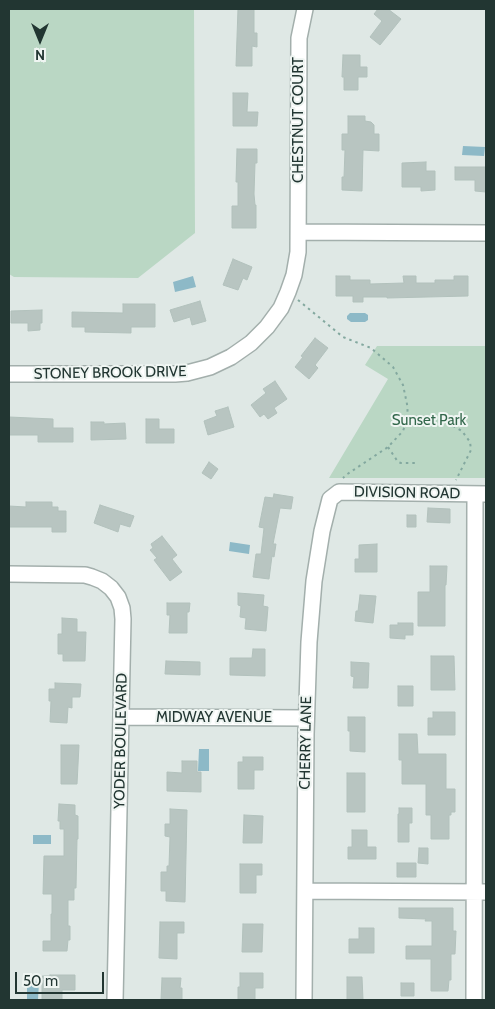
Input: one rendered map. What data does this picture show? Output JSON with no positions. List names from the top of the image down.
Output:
{
  "streets": {
    "street": [
      "CHESTNUT COURT",
      "STONEY BROOK DRIVE",
      "DIVISION ROAD",
      "MIDWAY AVENUE",
      "YODER BOULEVARD",
      "CHERRY LANE"
    ]
  },
  "crossings": [
    ["CHESTNUT COURT", "STONEY BROOK DRIVE"],
    ["DIVISION ROAD", "CHERRY LANE"],
    ["MIDWAY AVENUE", "YODER BOULEVARD"],
    ["MIDWAY AVENUE", "CHERRY LANE"]
  ],
  "parks": ["Sunset Park"],
  "scale_bar": "50 m",
  "north": "bottom"
}
